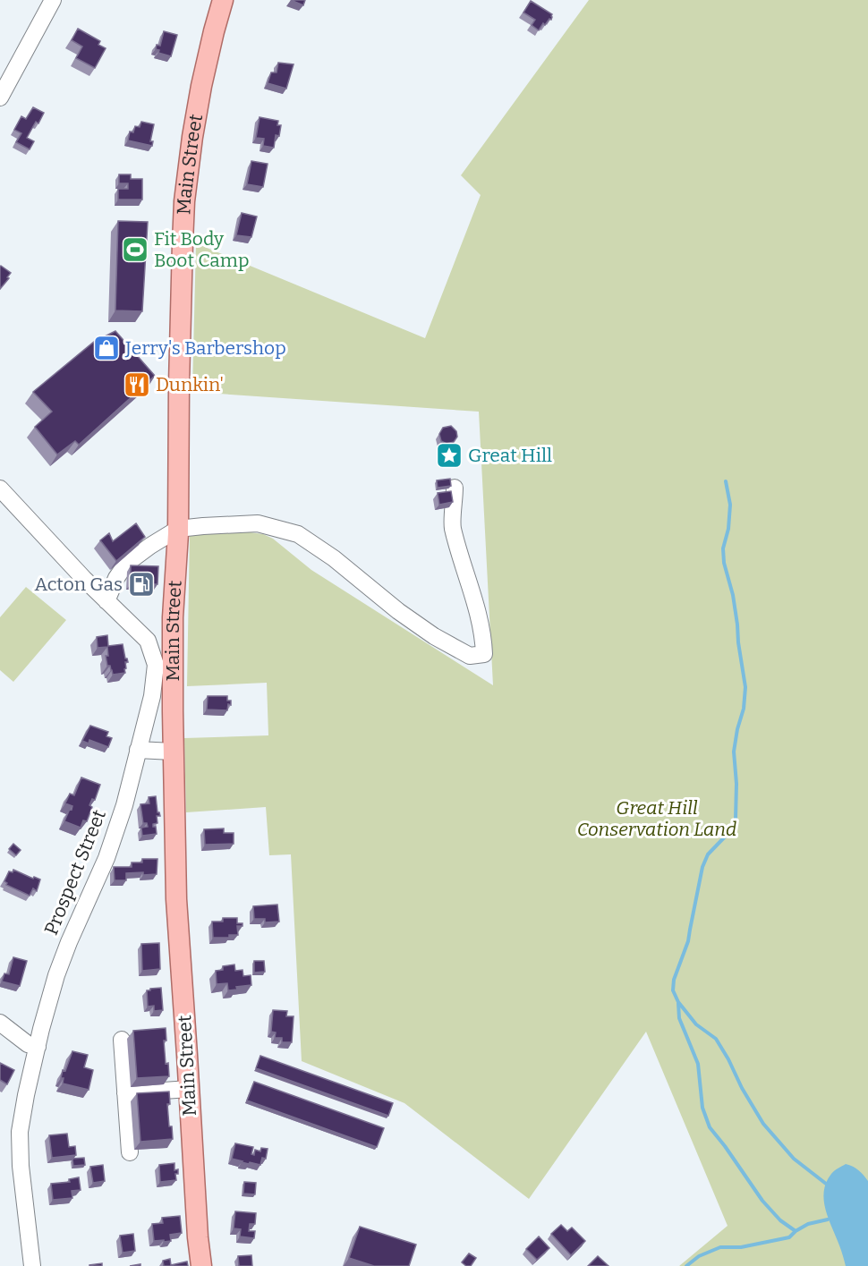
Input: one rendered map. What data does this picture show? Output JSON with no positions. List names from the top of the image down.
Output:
{
  "streets": {
    "main road": ["Main Street"],
    "street": ["Prospect Street"]
  },
  "parks": ["Great Hill Conservation Land"],
  "places": {
    "sports": ["Fit Body Boot Camp"],
    "shop": ["Jerry's Barbershop"],
    "restaurant": ["Dunkin'"],
    "place": ["Great Hill"],
    "fuel station": ["Acton Gas"]
  }
}
